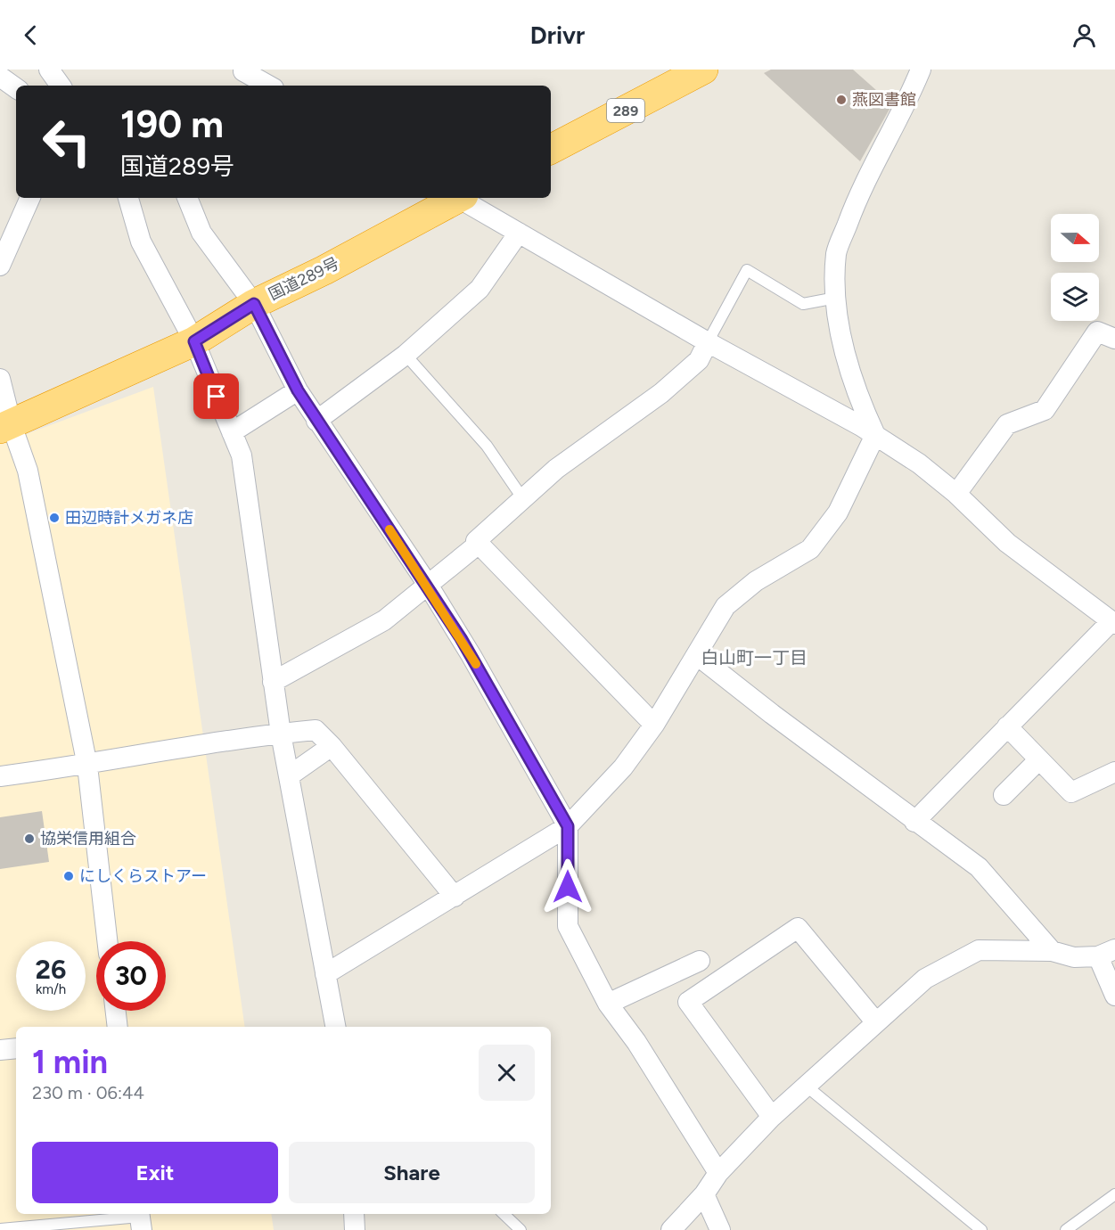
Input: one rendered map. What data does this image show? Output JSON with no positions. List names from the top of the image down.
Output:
{
  "streets": {
    "highway": ["289", "国道289号"]
  },
  "districts": ["白山町一丁目"],
  "places": [
    "燕図書館",
    "田辺時計メガネ店",
    "協栄信用組合",
    "にしくらストアー"
  ],
  "north": "right",
  "page": {
    "header": "Drivr",
    "turn": ["190 m", "国道289号"],
    "speed": "26 km/h",
    "limit": "30",
    "heading": ["1 min", "230 m · 06:44"],
    "buttons": ["Exit", "Share"]
  }
}
